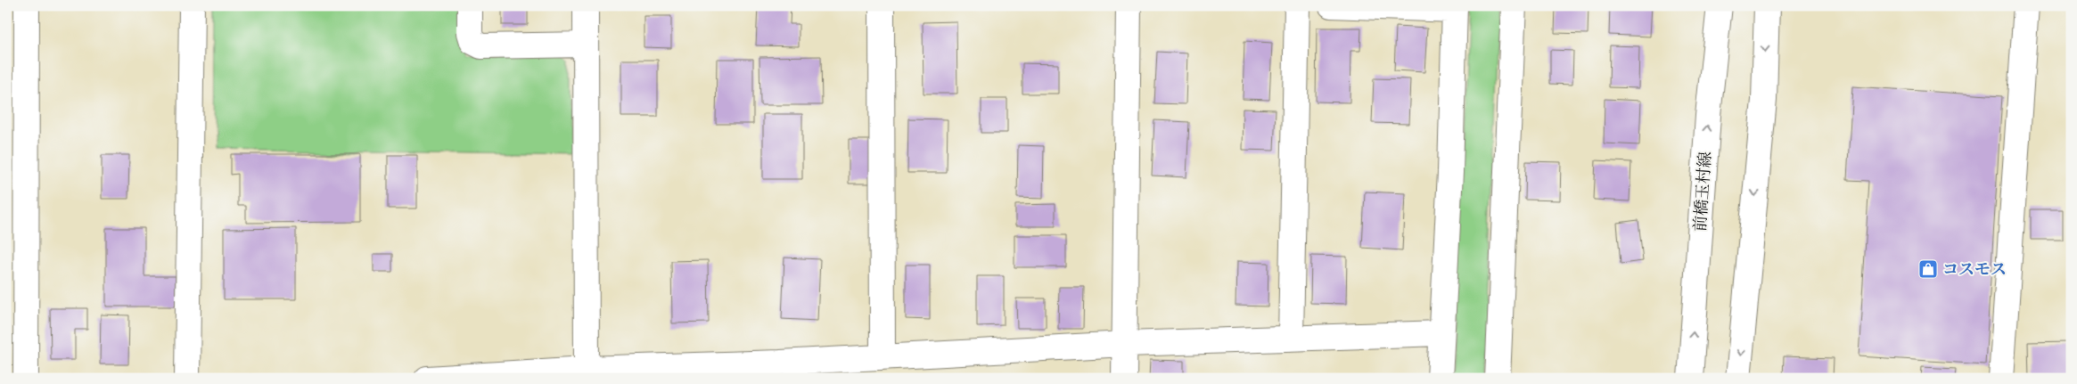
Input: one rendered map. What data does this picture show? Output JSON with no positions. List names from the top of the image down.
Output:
{
  "streets": {
    "street": ["前橋玉村線"]
  },
  "places": {
    "shop": ["コスモス"]
  }
}
